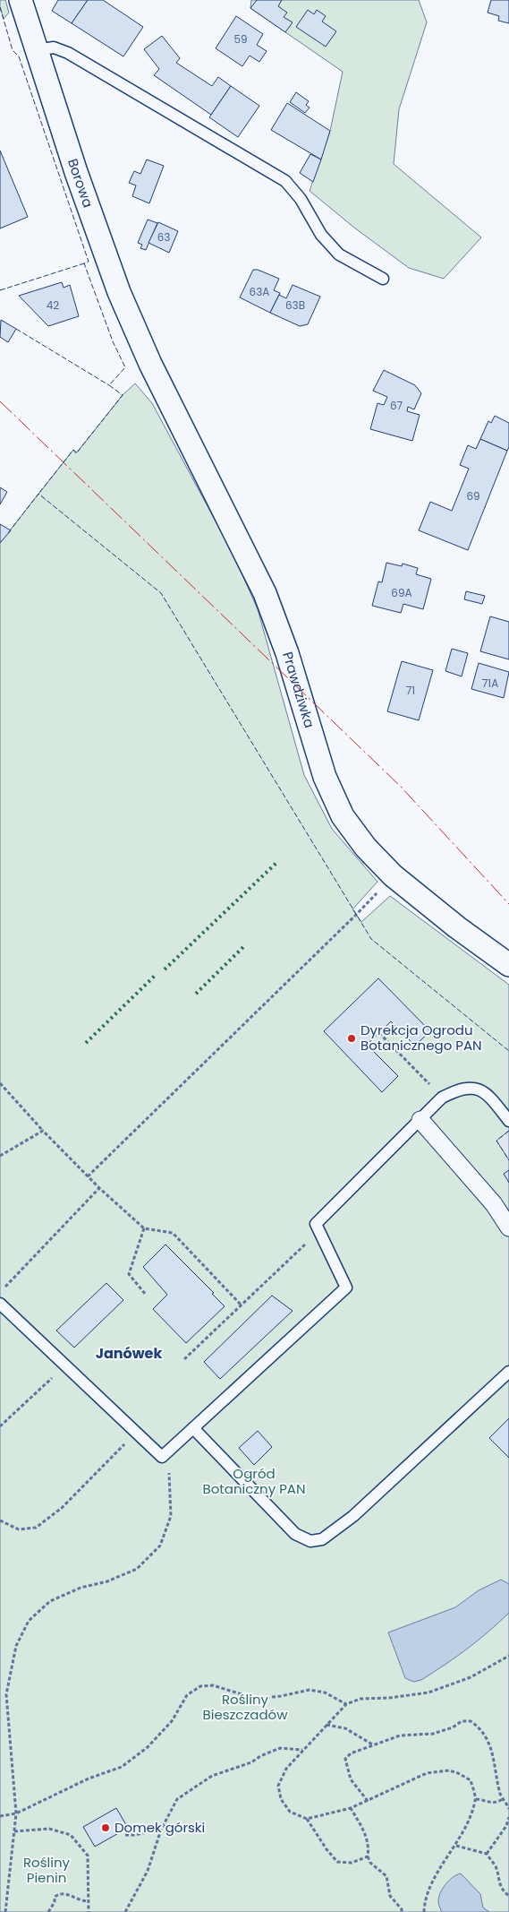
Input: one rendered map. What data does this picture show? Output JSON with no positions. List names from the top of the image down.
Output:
{
  "streets": {
    "street": ["Borowa", "Prawdziwka"]
  },
  "crossings": [
    ["Borowa", "Prawdziwka"]
  ],
  "districts": ["Janówek"],
  "parks": ["Ogród Botaniczny PAN", "Rośliny Bieszczadów", "Rośliny Pienin"],
  "places": ["Dyrekcja Ogrodu Botanicznego PAN", "Domek górski"],
  "house_numbers": [
    "59",
    "63",
    "63A",
    "42",
    "63B",
    "67",
    "69",
    "69A",
    "71A",
    "71"
  ]
}
